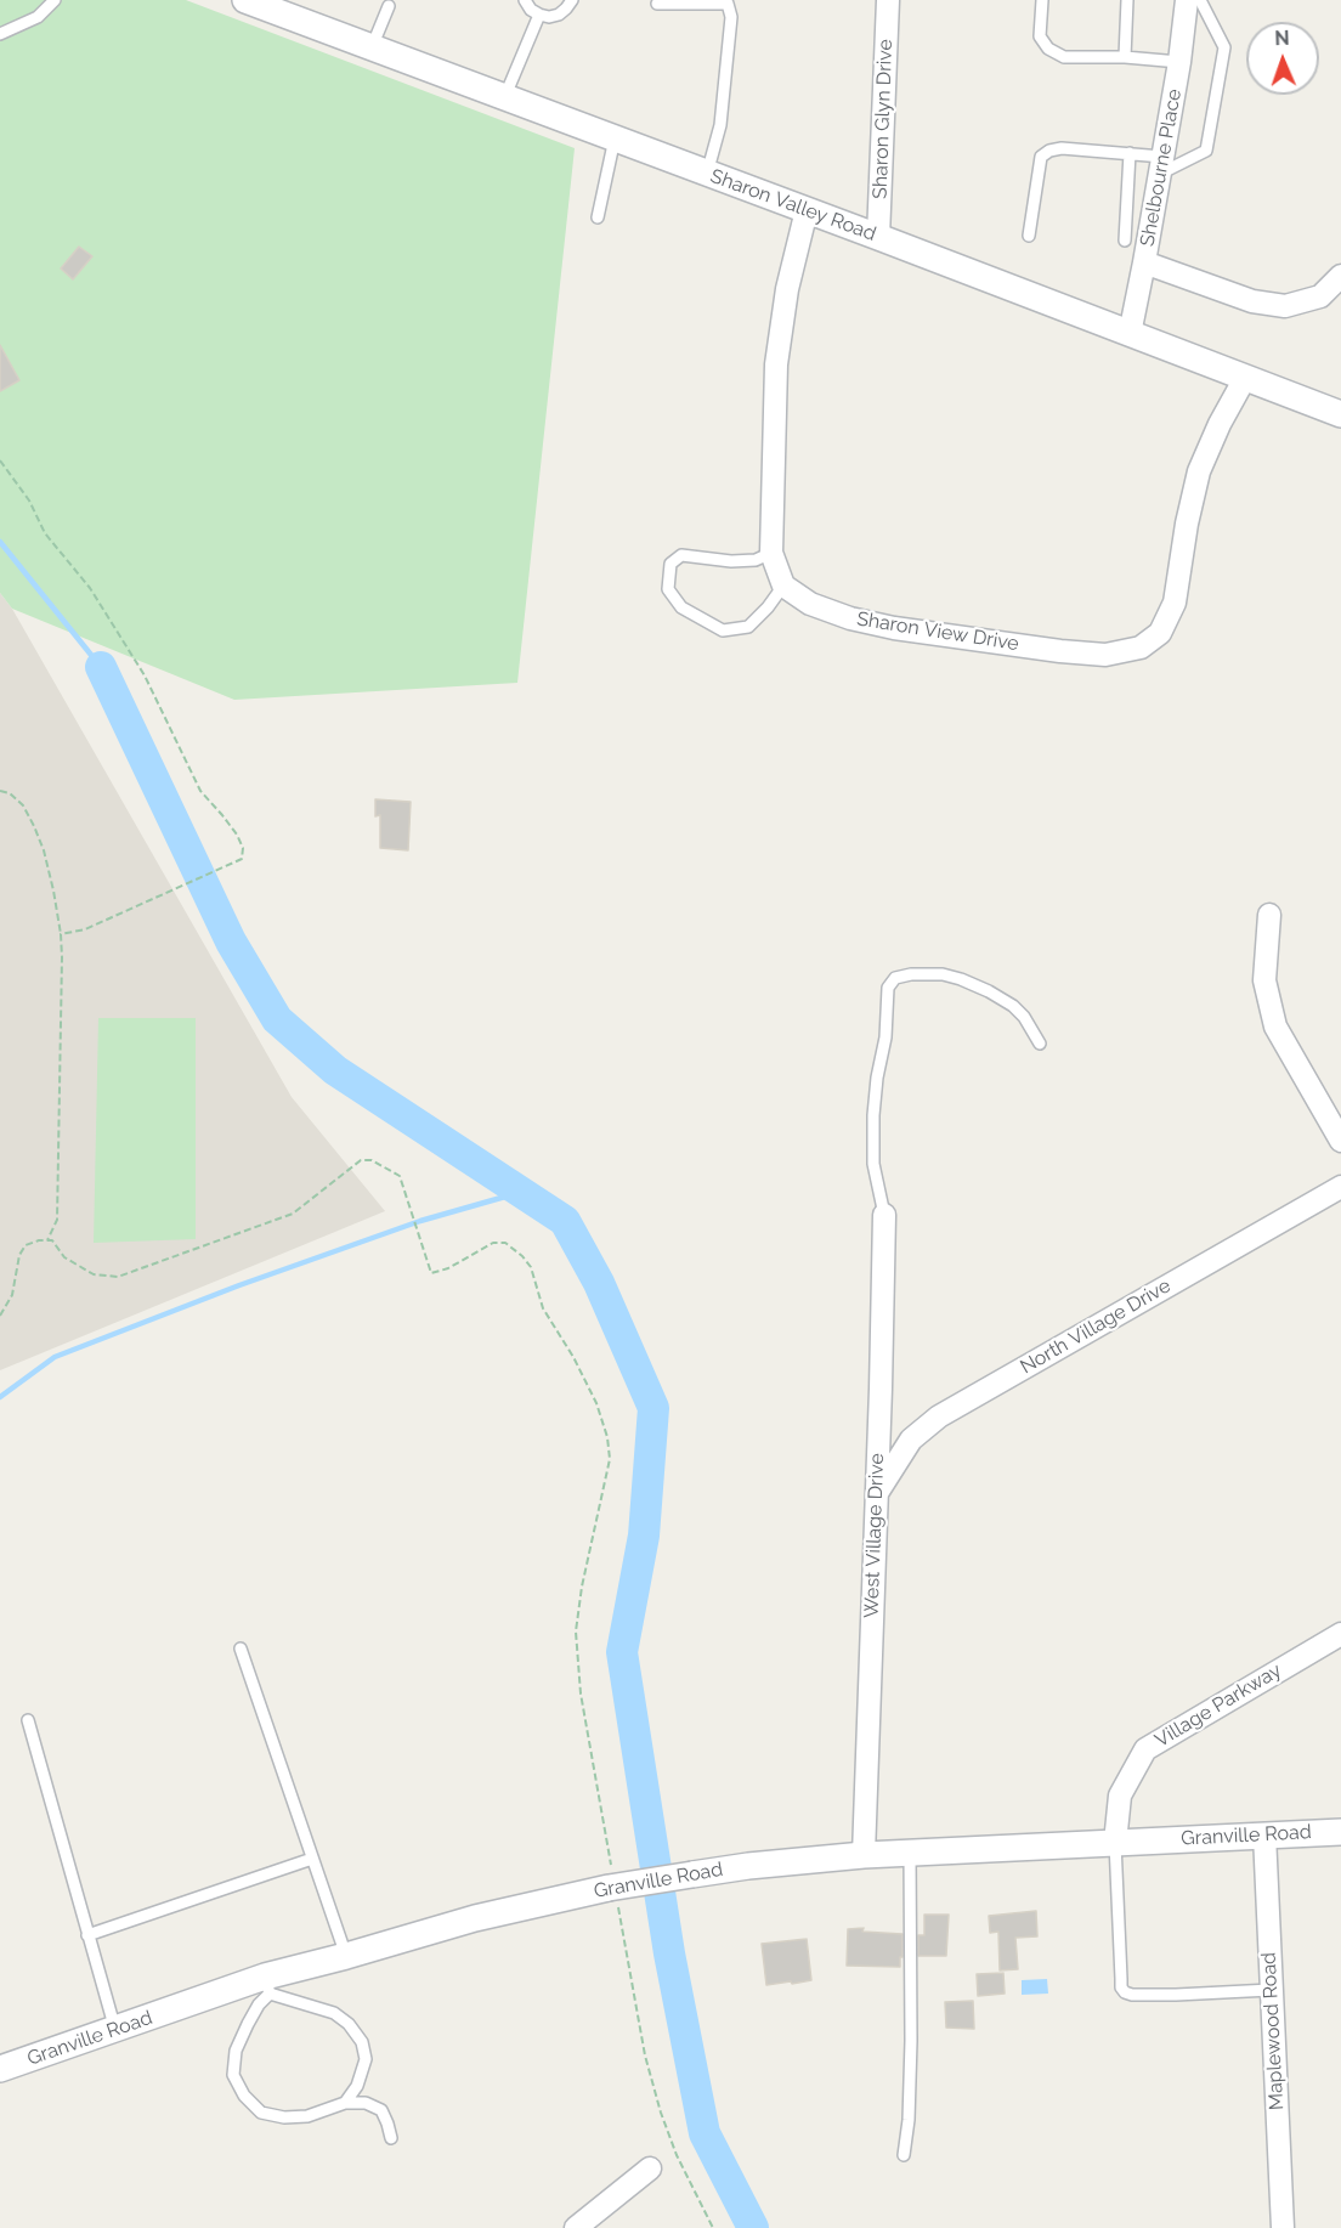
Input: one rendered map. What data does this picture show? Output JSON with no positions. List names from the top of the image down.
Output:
{
  "streets": {
    "street": [
      "Sharon Glyn Drive",
      "Shelbourne Place",
      "Sharon Valley Road",
      "Sharon View Drive",
      "North Village Drive",
      "West Village Drive",
      "Village Parkway",
      "Granville Road",
      "Maplewood Road"
    ]
  },
  "crossings": [
    ["Sharon Glyn Drive", "Sharon Valley Road"],
    ["Shelbourne Place", "Sharon Valley Road"],
    ["Sharon Valley Road", "Sharon View Drive"],
    ["North Village Drive", "West Village Drive"],
    ["West Village Drive", "Granville Road"],
    ["Village Parkway", "Granville Road"],
    ["Granville Road", "Maplewood Road"]
  ],
  "north": "top"
}
